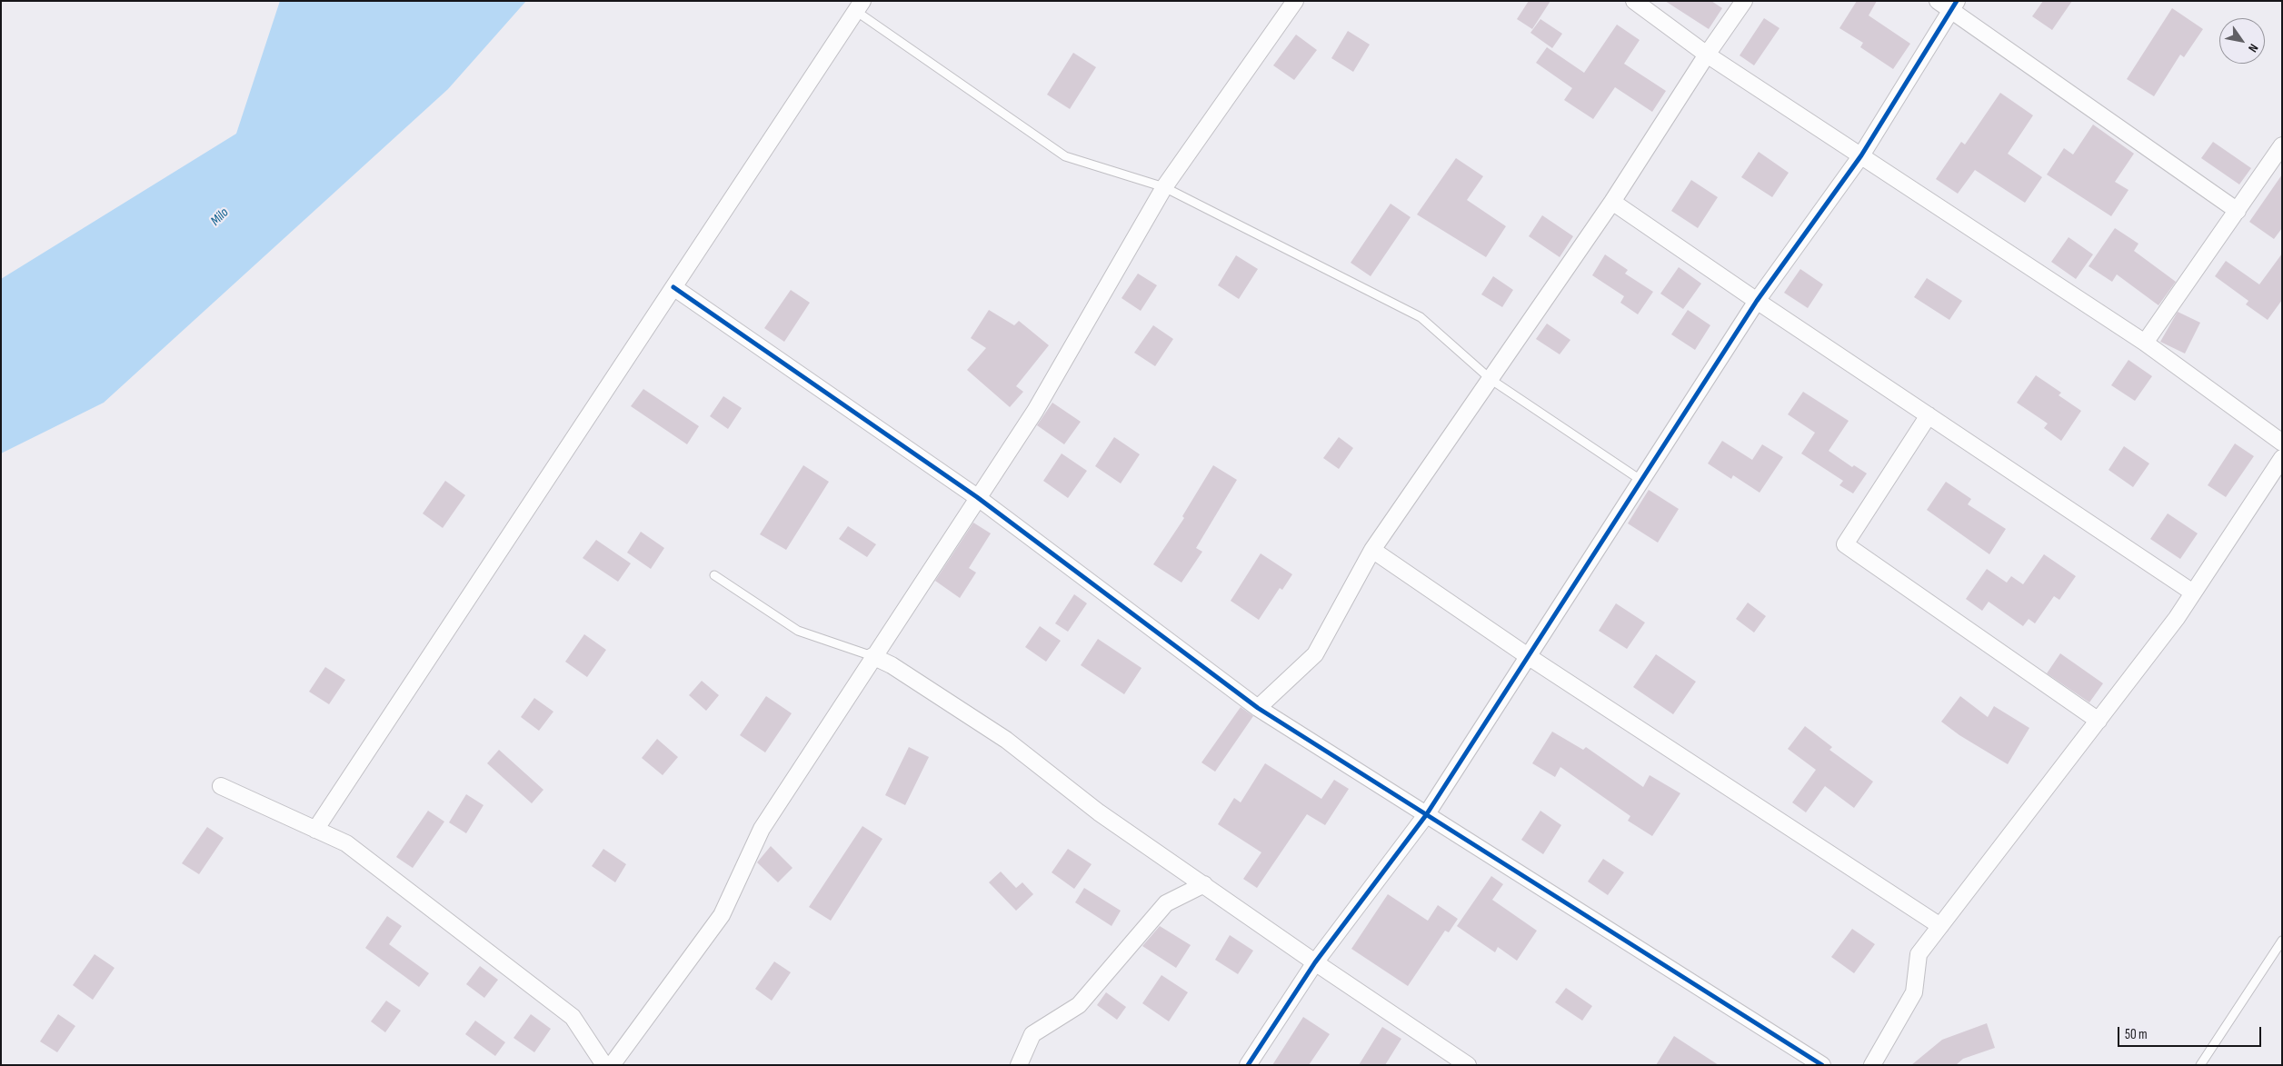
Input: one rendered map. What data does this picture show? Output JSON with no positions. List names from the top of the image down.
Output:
{
  "water": ["Milo"],
  "scale_bar": "50 m",
  "north": "bottom right"
}
